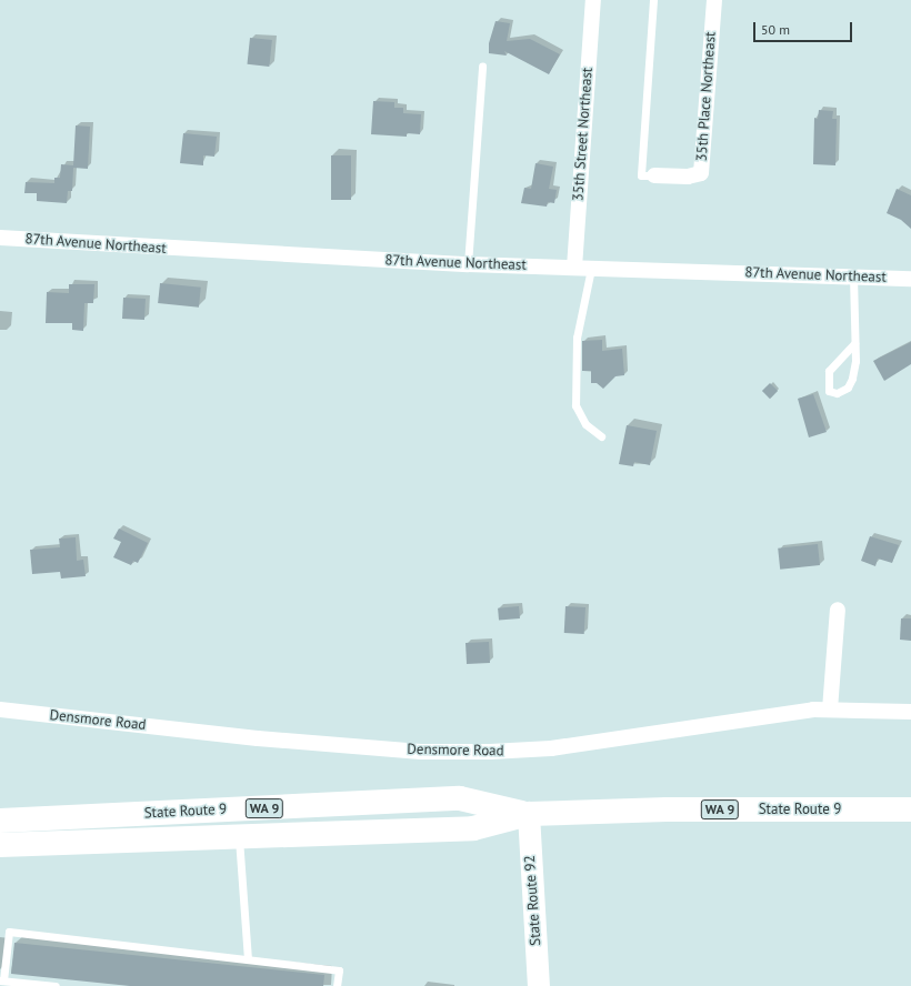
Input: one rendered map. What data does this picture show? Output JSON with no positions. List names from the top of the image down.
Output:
{
  "streets": {
    "main road": ["WA 9", "State Route 9", "State Route 92"],
    "street": [
      "35th Place Northeast",
      "35th Street Northeast",
      "87th Avenue Northeast",
      "Densmore Road"
    ]
  },
  "crossings": [
    ["35th Street Northeast", "87th Avenue Northeast"],
    ["State Route 9", "State Route 92"]
  ],
  "scale_bar": "50 m"
}
